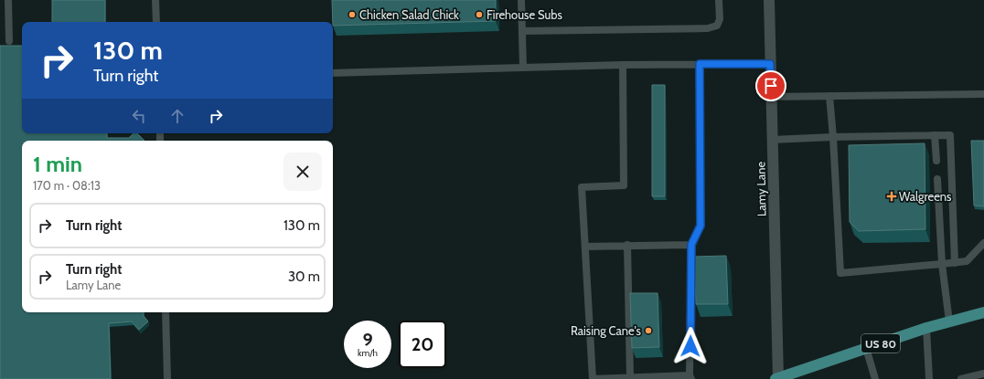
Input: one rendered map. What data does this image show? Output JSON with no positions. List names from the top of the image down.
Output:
{
  "streets": {
    "main road": ["US 80"],
    "street": ["Lamy Lane"]
  },
  "crossings": [
    ["Lamy Lane", "US 80"]
  ],
  "places": {
    "other": ["Chicken Salad Chick", "Firehouse Subs", "Raising Cane's"],
    "health": ["Walgreens"]
  },
  "page": {
    "turn": ["130 m", "Turn right"],
    "heading": ["1 min", "170 m · 08:13"],
    "list": [
      {
        "name": "Turn right",
        "value": "130 m"
      },
      {
        "name": "Turn right",
        "note": "Lamy Lane",
        "value": "30 m"
      }
    ],
    "speed": "9 km/h",
    "limit": "20"
  }
}
